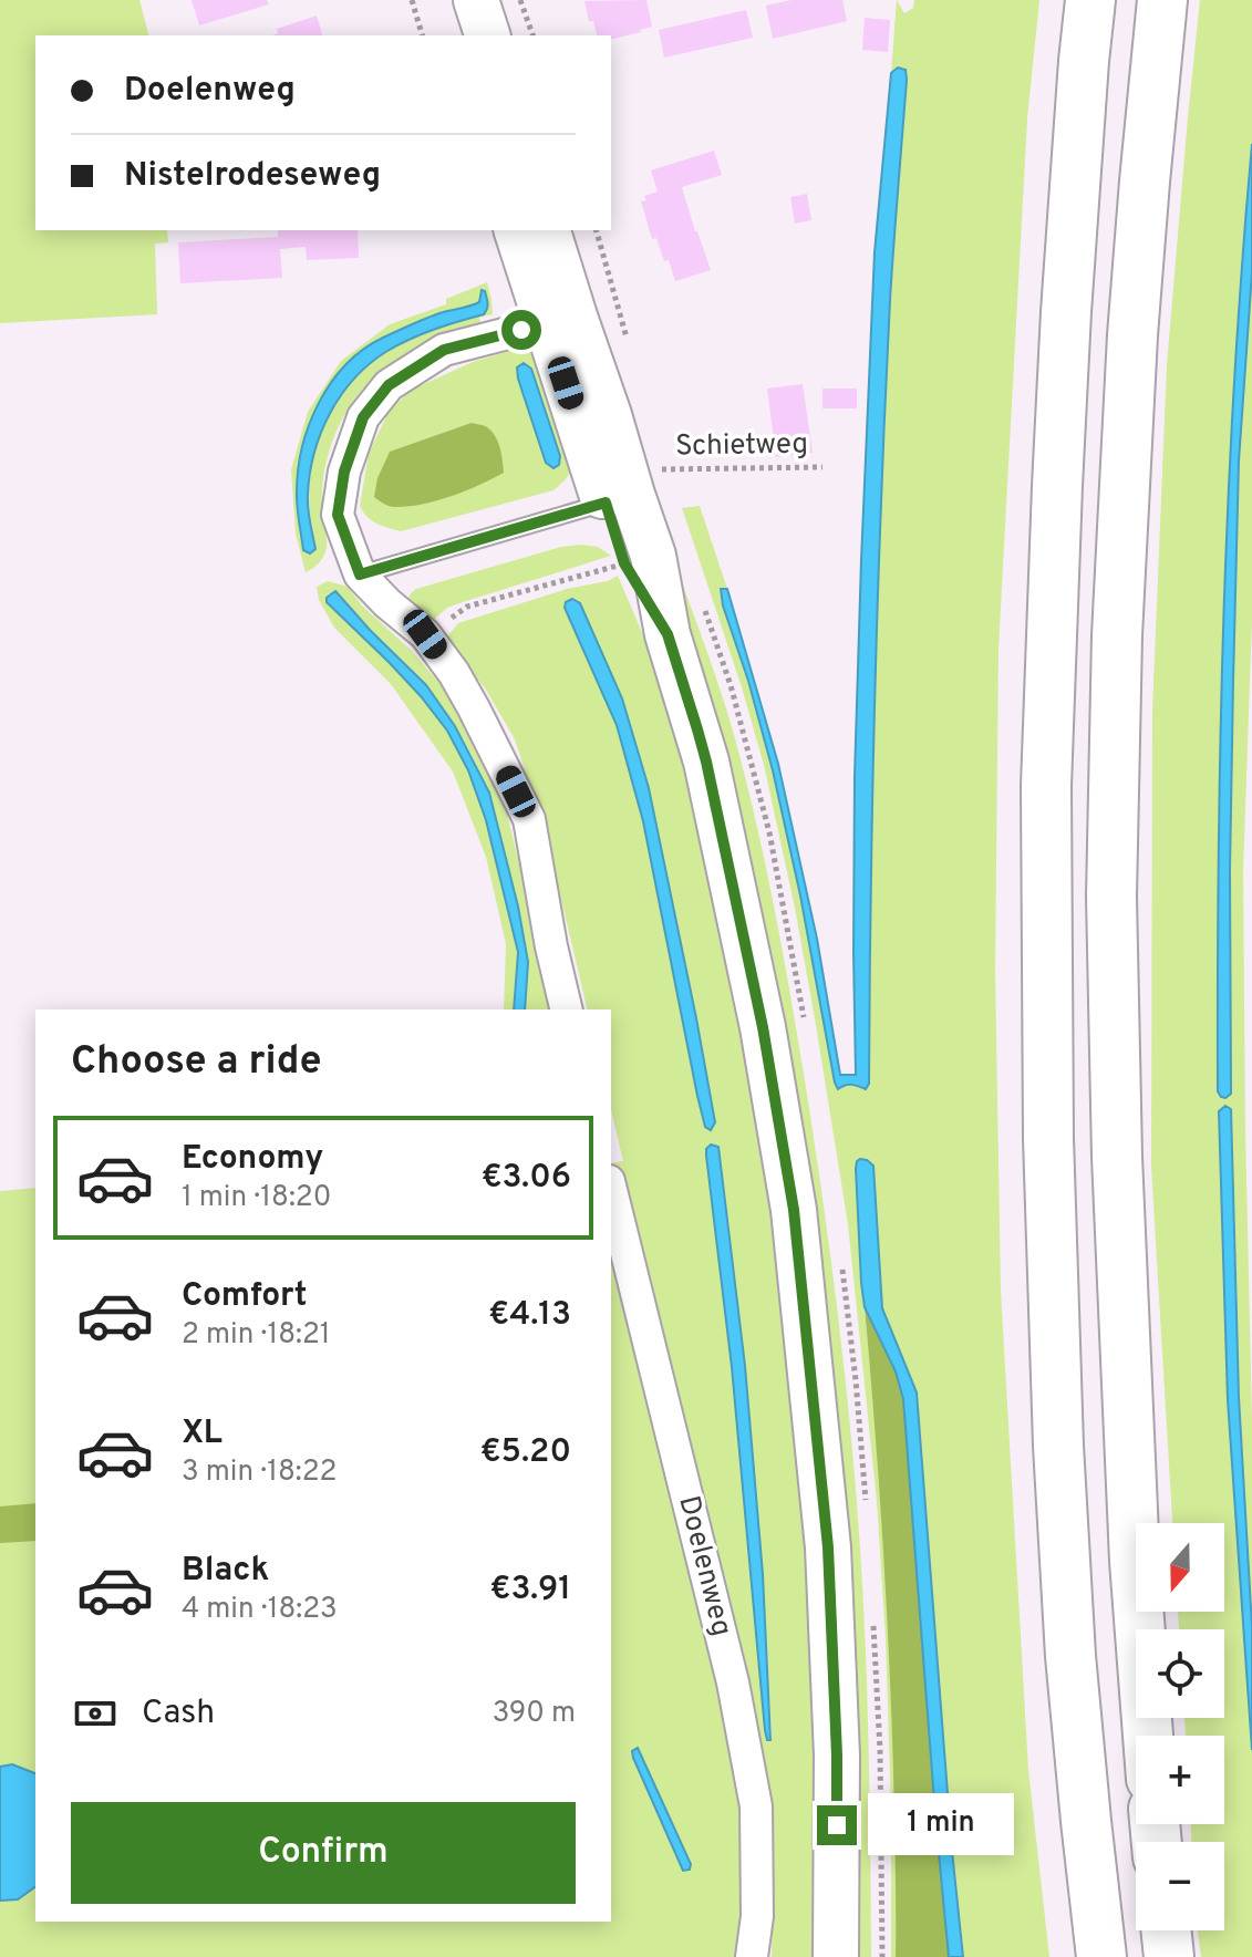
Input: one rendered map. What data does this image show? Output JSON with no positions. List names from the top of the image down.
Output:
{
  "streets": {
    "street": ["Doelenweg"],
    "path": ["Schietweg"]
  },
  "north": "bottom",
  "page": {
    "banner": ["Doelenweg", "Nistelrodeseweg"],
    "heading": "Choose a ride",
    "list": [
      {
        "name": "Economy",
        "note": "1 min · 18:20",
        "value": "€3.06"
      },
      {
        "name": "Comfort",
        "note": "2 min · 18:21",
        "value": "€4.13"
      },
      {
        "name": "XL",
        "note": "3 min · 18:22",
        "value": "€5.20"
      },
      {
        "name": "Black",
        "note": "4 min · 18:23",
        "value": "€3.91"
      }
    ],
    "map_buttons": ["+", "−"],
    "pay": ["Cash", "390 m"],
    "buttons": "Confirm",
    "bubble": "1 min"
  }
}
